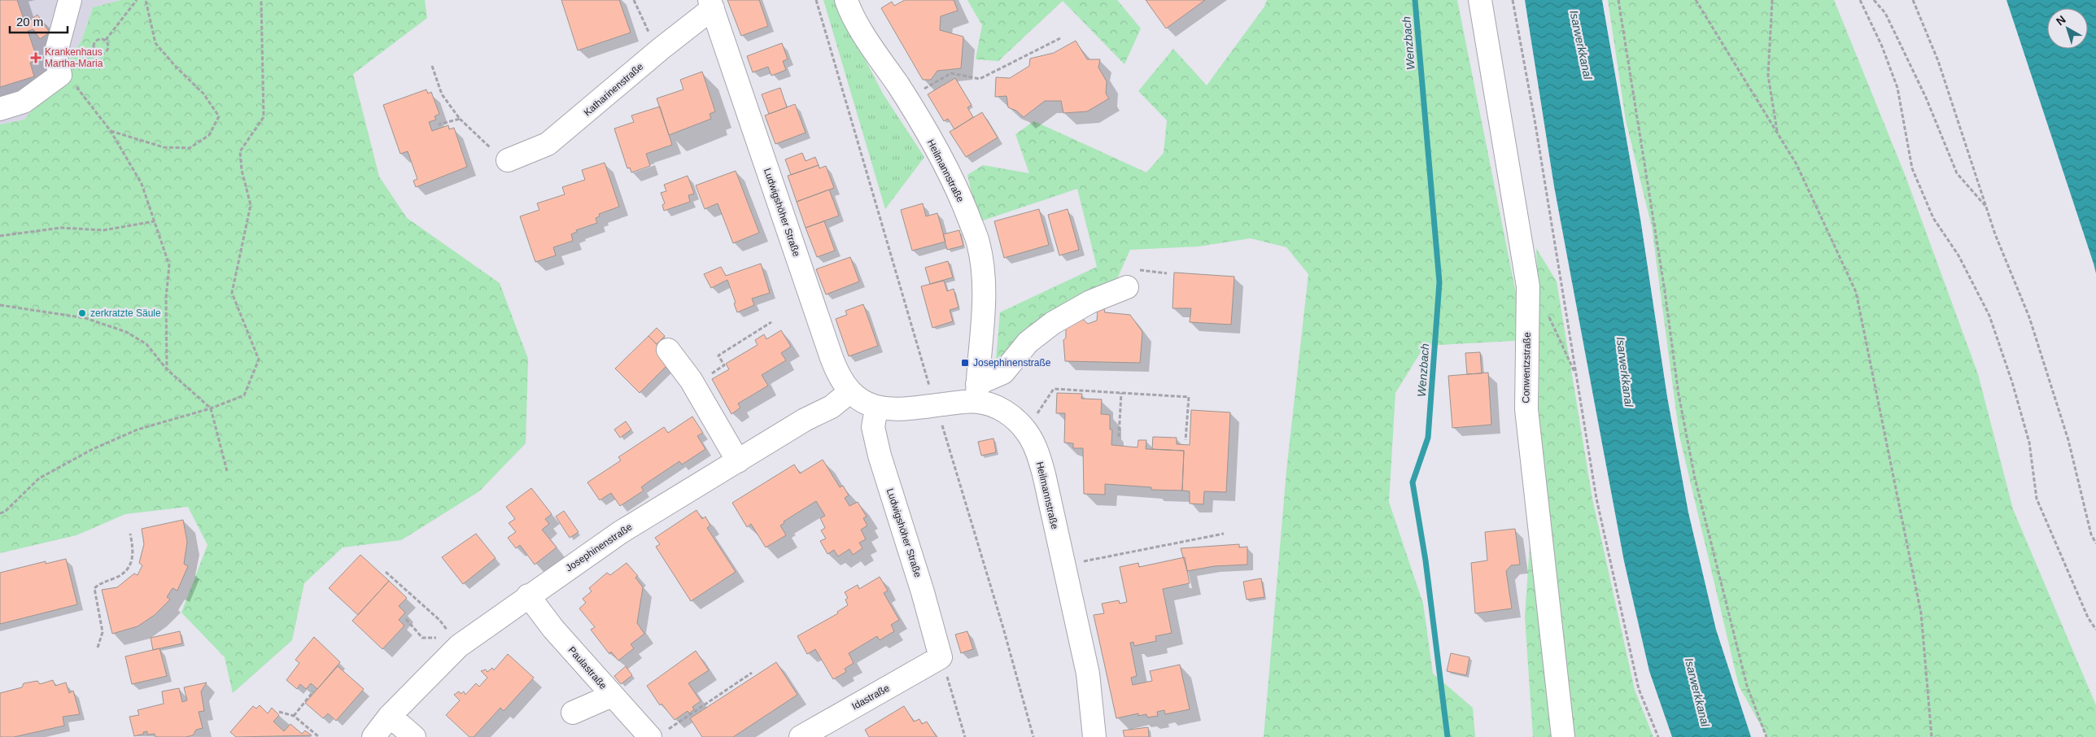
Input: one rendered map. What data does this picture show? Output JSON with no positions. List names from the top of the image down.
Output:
{
  "streets": {
    "street": [
      "Katharinenstraße",
      "Heilmannstraße",
      "Ludwigshöher Straße",
      "Conwentzstraße",
      "Josephinenstraße",
      "Paulastraße",
      "Idastraße"
    ]
  },
  "crossings": [
    ["Katharinenstraße", "Ludwigshöher Straße"],
    ["Heilmannstraße", "Ludwigshöher Straße"],
    ["Ludwigshöher Straße", "Josephinenstraße"],
    ["Ludwigshöher Straße", "Idastraße"],
    ["Josephinenstraße", "Paulastraße"]
  ],
  "water": ["Wenzbach", "Isarwerkkanal"],
  "places": {
    "health": ["Krankenhaus Martha-Maria"],
    "other": ["zerkratzte Säule"],
    "transit": ["Josephinenstraße"]
  },
  "scale_bar": "20 m",
  "north": "top left"
}
